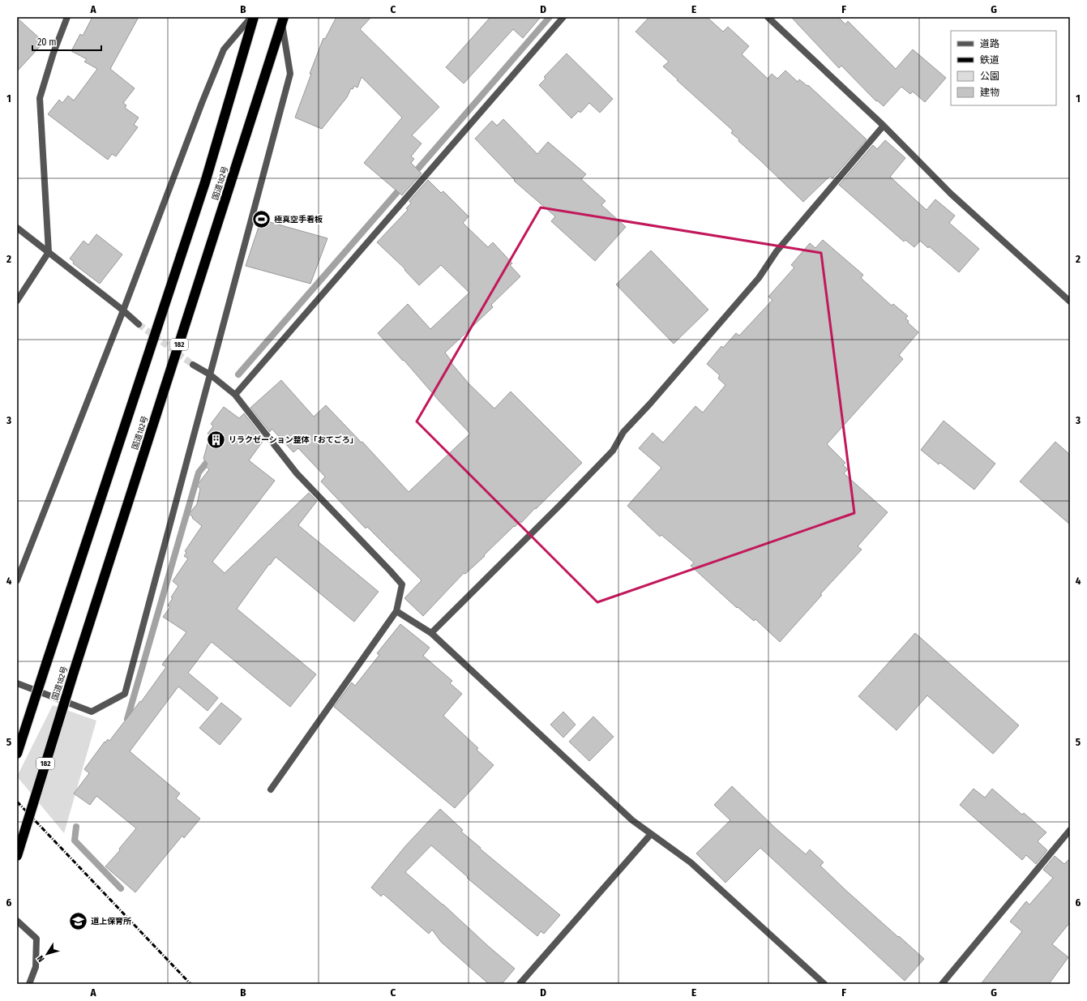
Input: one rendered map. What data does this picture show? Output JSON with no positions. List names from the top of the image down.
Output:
{
  "streets": {
    "highway": ["国道182号", "182"]
  },
  "places": {
    "sports": ["極真空手看板"],
    "building": ["リラクゼーション整体「おてごろ」"],
    "school or university": ["道上保育所"]
  },
  "legend": [
    "道路",
    "鉄道",
    "公園",
    "建物"
  ],
  "scale_bar": "20 m",
  "north": "bottom left",
  "grid": {
    "columns": [
      "A",
      "B",
      "C",
      "D",
      "E",
      "F",
      "G"
    ],
    "rows": [
      "1",
      "2",
      "3",
      "4",
      "5",
      "6"
    ]
  }
}
